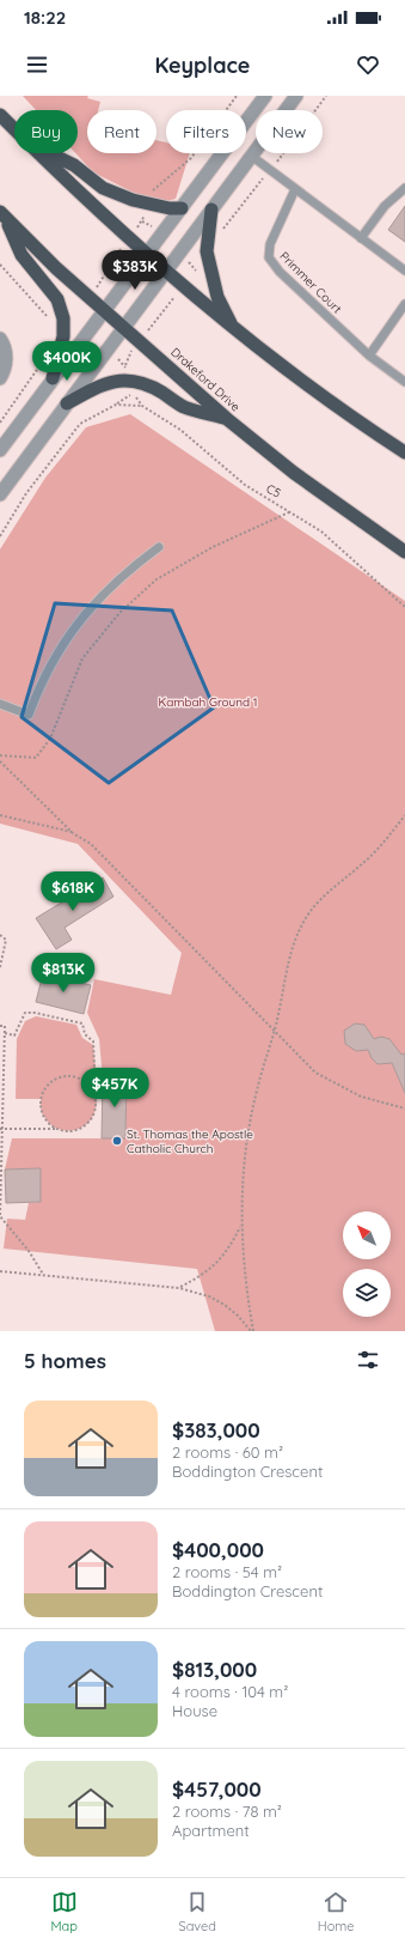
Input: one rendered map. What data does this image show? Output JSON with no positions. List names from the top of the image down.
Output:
{
  "streets": {
    "highway": ["Drakeford Drive"],
    "lane": ["Primmer Court"],
    "path": ["C5"]
  },
  "parks": ["Kambah Ground 1"],
  "places": ["St. Thomas the Apostle Catholic Church"],
  "north": "top left",
  "page": {
    "status": "18:22",
    "header": "Keyplace",
    "chip": [
      "Buy",
      "Rent",
      "Filters",
      "New"
    ],
    "price": [
      "$383K",
      "$400K",
      "$618K",
      "$813K",
      "$457K"
    ],
    "heading": "5 homes",
    "list": [
      {
        "name": "$383,000",
        "note": "2 rooms · 60 m² · Boddington Crescent"
      },
      {
        "name": "$400,000",
        "note": "2 rooms · 54 m² · Boddington Crescent"
      },
      {
        "name": "$813,000",
        "note": "4 rooms · 104 m² · House"
      },
      {
        "name": "$457,000",
        "note": "2 rooms · 78 m² · Apartment"
      }
    ],
    "tabs": ["Map", "Saved", "Home"]
  }
}
